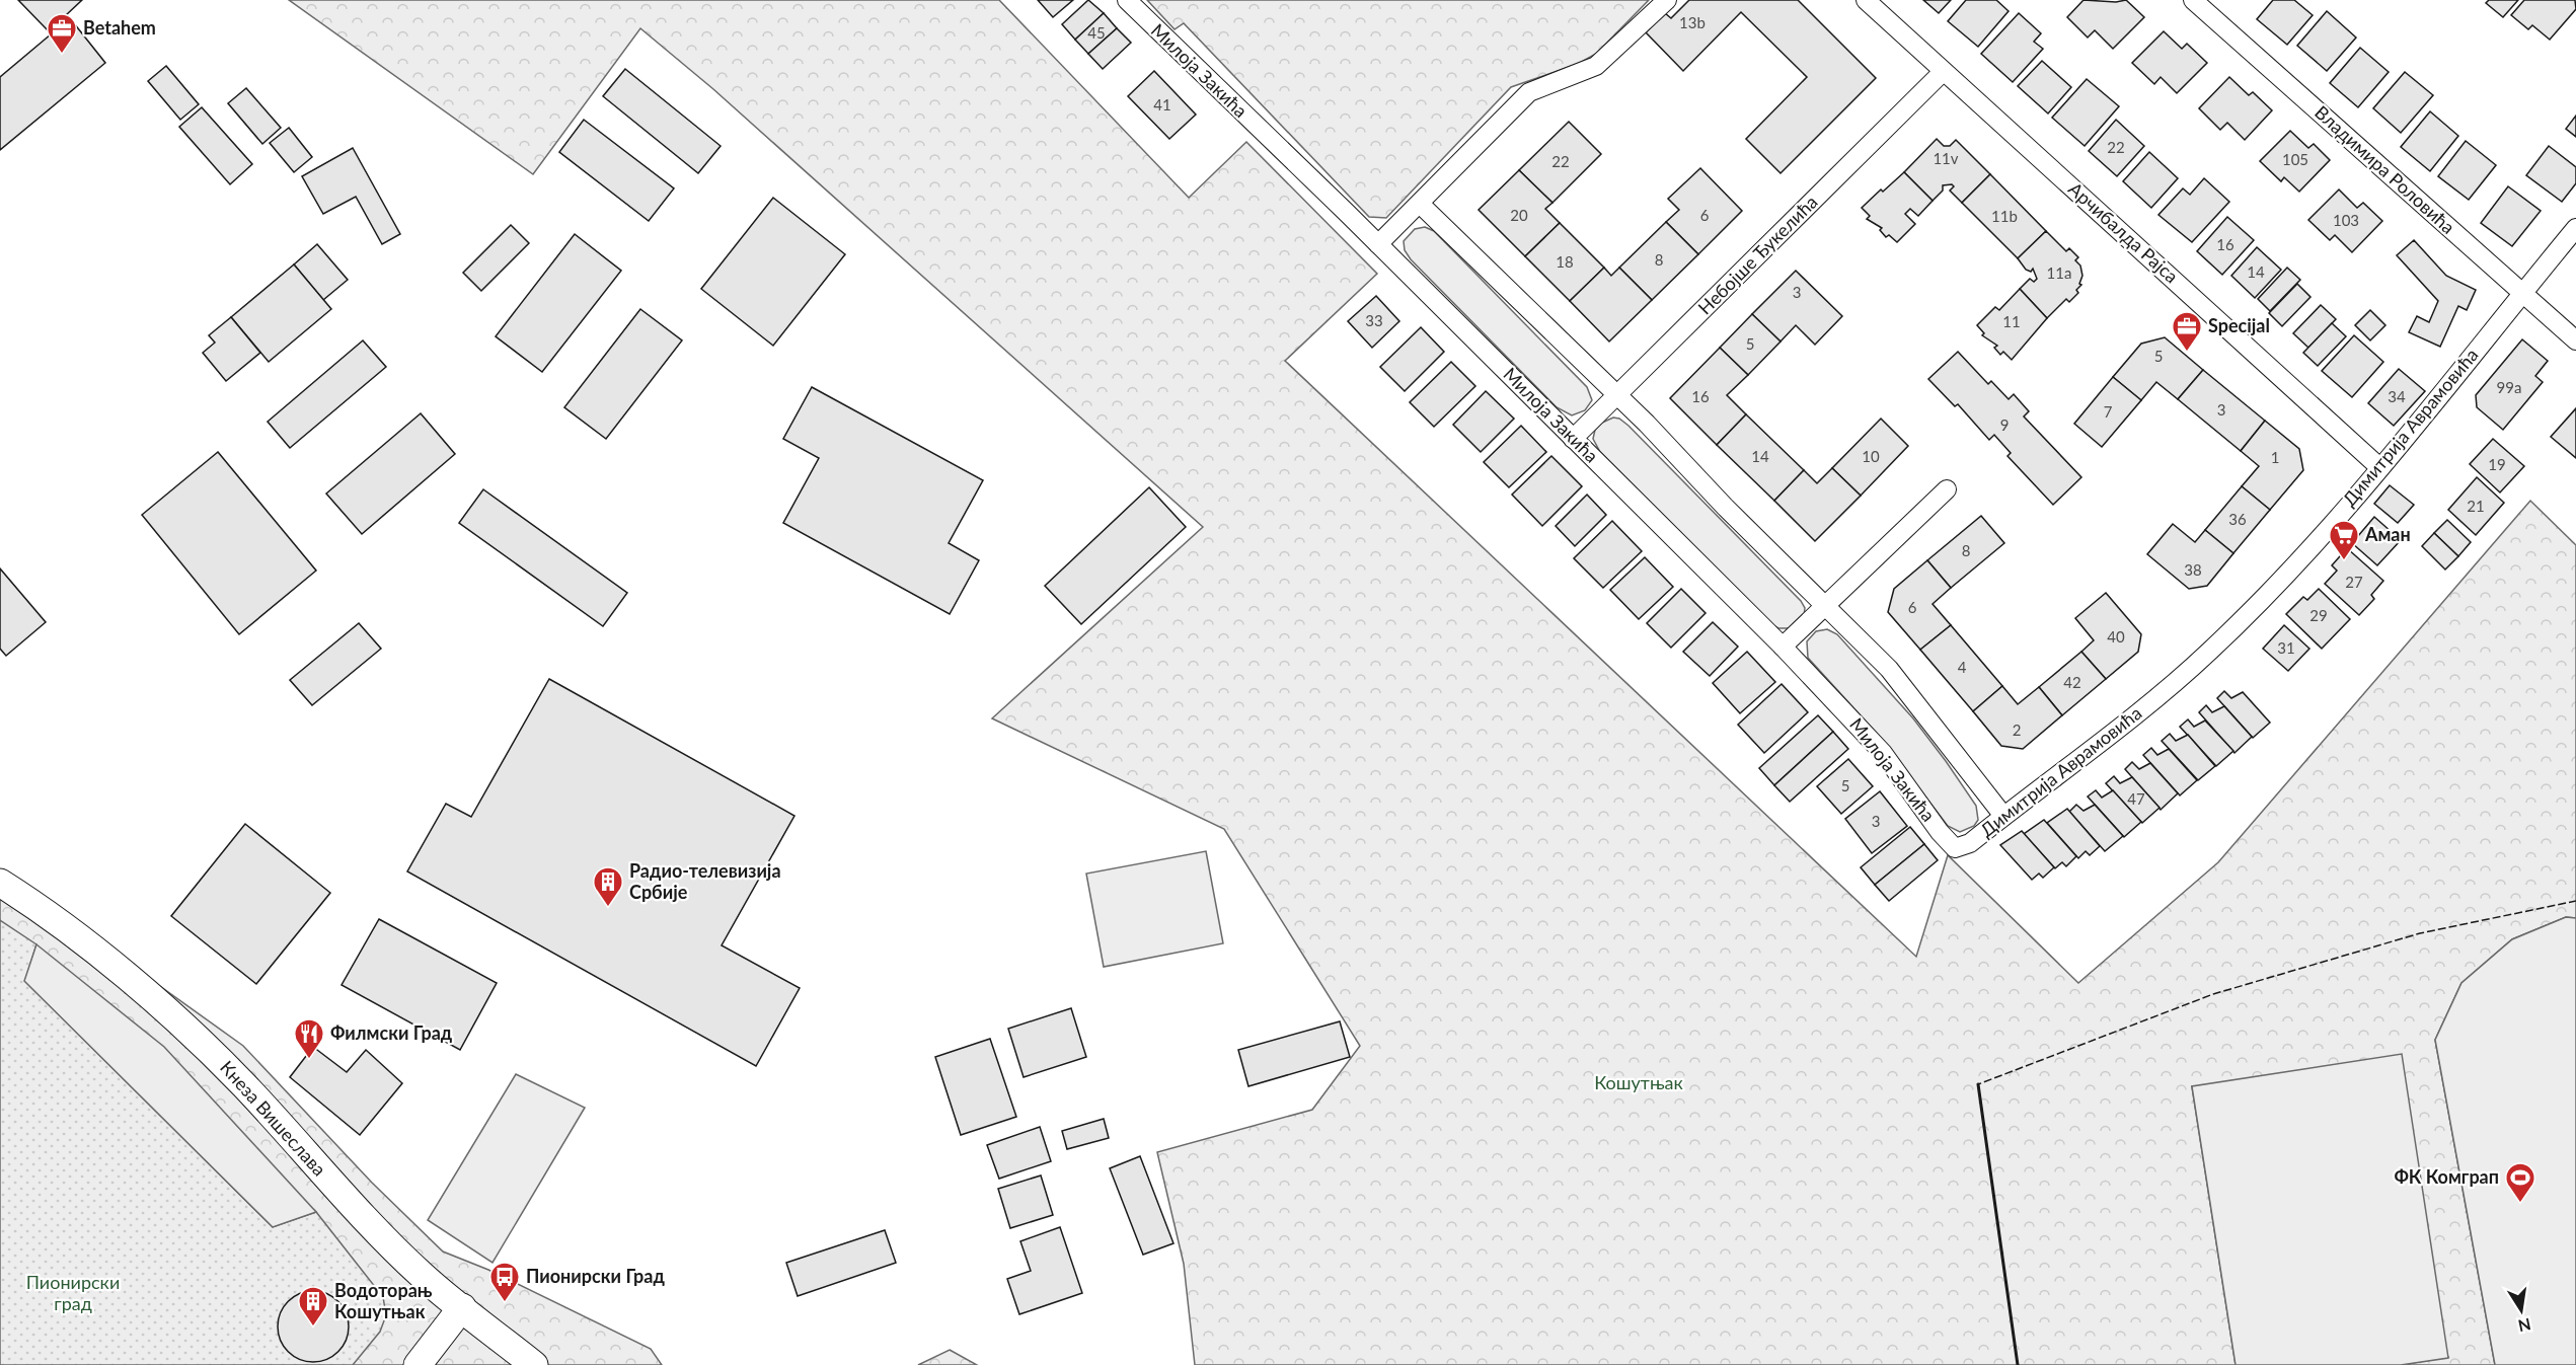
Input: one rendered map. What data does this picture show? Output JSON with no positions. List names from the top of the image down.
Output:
{
  "streets": {
    "main road": ["Кнеза Вишеслава"],
    "street": [
      "Милоја Закића",
      "Владимира Роловића",
      "Арчибалда Рајса",
      "Небојше Ђукелића",
      "Димитрија Аврамовића"
    ]
  },
  "crossings": [
    ["Милоја Закића", "Небојше Ђукелића"],
    ["Милоја Закића", "Димитрија Аврамовића"],
    ["Владимира Роловића", "Димитрија Аврамовића"],
    ["Арчибалда Рајса", "Небојше Ђукелића"],
    ["Арчибалда Рајса", "Димитрија Аврамовића"]
  ],
  "parks": ["Кошутњак", "Пионирски град"],
  "places": {
    "office": ["Betahem", "Specijal"],
    "supermarket": ["Аман"],
    "building": ["Радио-телевизија Србије", "Водоторањ Кошутњак"],
    "restaurant": ["Филмски Град"],
    "sports": ["ФК Комграп"],
    "bus stop": ["Пионирски Град"]
  },
  "house_numbers": [
    "13b",
    "45",
    "41",
    "22",
    "11v",
    "105",
    "22",
    "20",
    "6",
    "11b",
    "103",
    "16",
    "8",
    "18",
    "14",
    "11a",
    "3",
    "33",
    "11",
    "5",
    "5",
    "99a",
    "16",
    "34",
    "3",
    "7",
    "9",
    "14",
    "10",
    "1",
    "19",
    "21",
    "36",
    "8",
    "38",
    "27",
    "6",
    "29",
    "40",
    "31",
    "4",
    "42",
    "2",
    "5",
    "47",
    "3"
  ],
  "north": "bottom"
}
